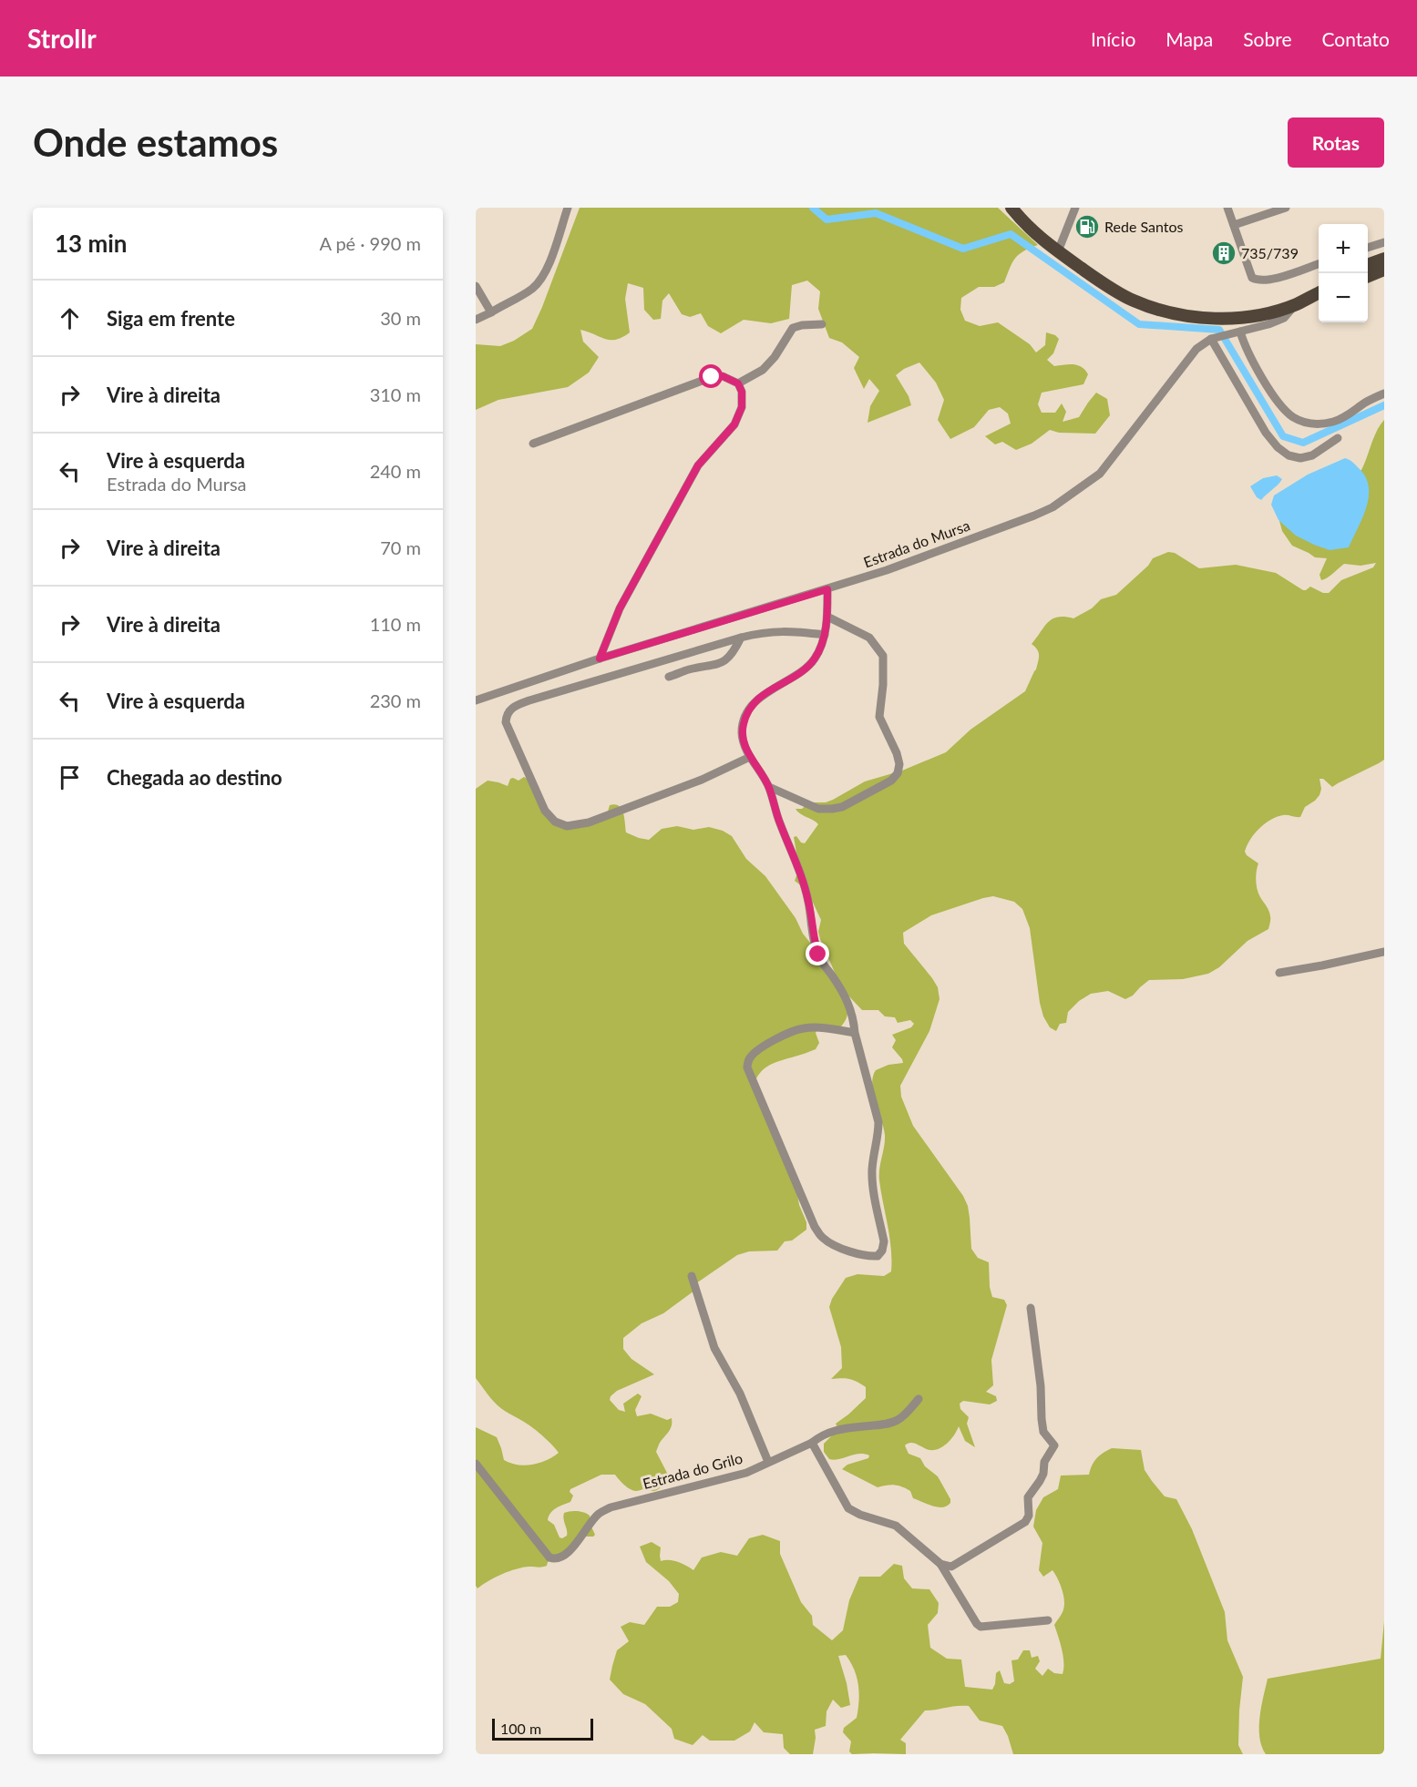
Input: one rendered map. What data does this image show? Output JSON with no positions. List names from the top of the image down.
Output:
{
  "streets": {
    "street": ["Estrada do Mursa", "Estrada do Grilo"]
  },
  "places": {
    "fuel station": ["Rede Santos"],
    "building": ["735/739"]
  },
  "scale_bar": "100 m",
  "page": {
    "header": "Strollr",
    "nav": [
      "Início",
      "Mapa",
      "Sobre",
      "Contato"
    ],
    "buttons": "Rotas",
    "title": "Onde estamos",
    "heading": ["13 min", "A pé · 990 m"],
    "map_buttons": ["+", "−"],
    "list": [
      ["Siga em frente", "30 m"],
      ["Vire à direita", "310 m"],
      ["Vire à esquerda", "Estrada do Mursa", "240 m"],
      ["Vire à direita", "70 m"],
      ["Vire à direita", "110 m"],
      ["Vire à esquerda", "230 m"],
      "Chegada ao destino"
    ],
    "scale": "100 m"
  }
}
